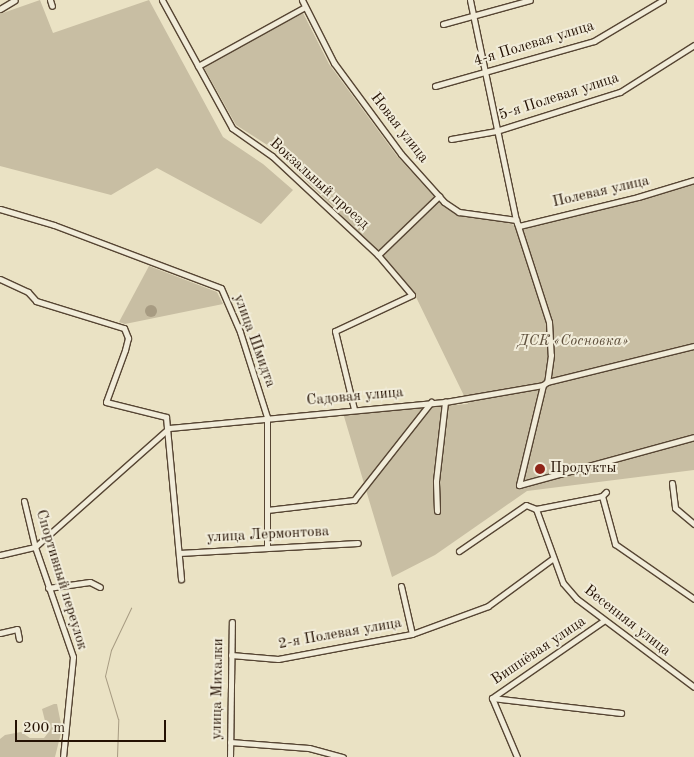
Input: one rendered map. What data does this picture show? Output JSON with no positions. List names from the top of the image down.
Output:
{
  "streets": {
    "street": [
      "4-я Полевая улица",
      "5-я Полевая улица",
      "Новая улица",
      "Вокзальный проезд",
      "Полевая улица",
      "улица Шмидта",
      "Садовая улица",
      "улица Лермонтова",
      "Спортивный переулок",
      "Весенняя улица",
      "2-я Полевая улица",
      "Вишнёвая улица",
      "улица Михалки"
    ]
  },
  "crossings": [
    ["Новая улица", "Полевая улица"],
    ["Вокзальный проезд", "Садовая улица"],
    ["улица Шмидта", "Садовая улица"],
    ["улица Шмидта", "улица Лермонтова"],
    ["Весенняя улица", "2-я Полевая улица"],
    ["Весенняя улица", "Вишнёвая улица"],
    ["2-я Полевая улица", "улица Михалки"]
  ],
  "parks": ["ДСК «Сосновка»"],
  "places": ["Продукты"],
  "scale_bar": "200 m"
}
